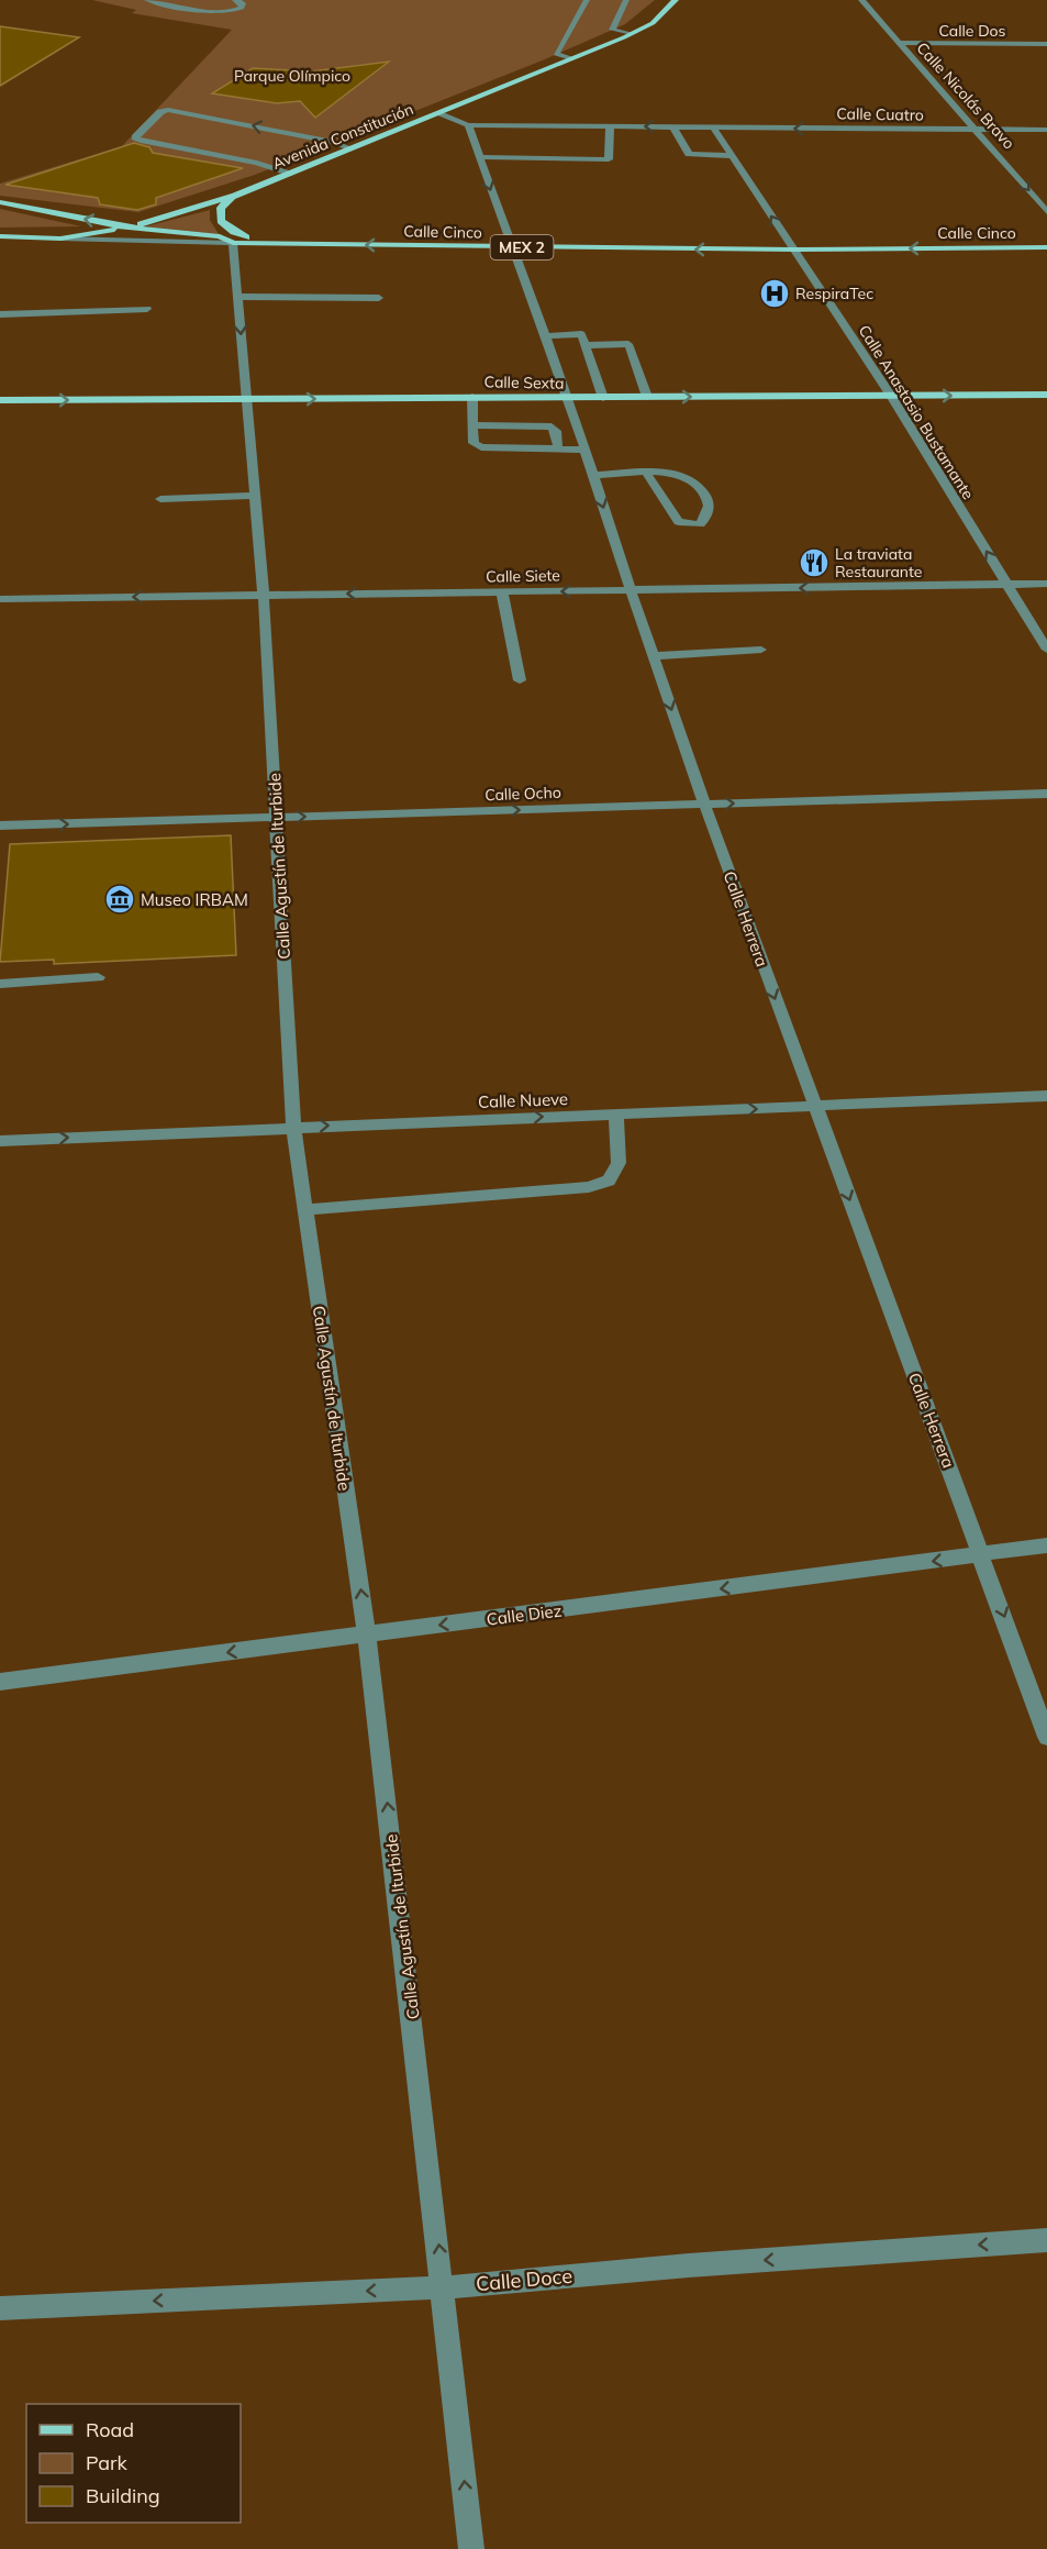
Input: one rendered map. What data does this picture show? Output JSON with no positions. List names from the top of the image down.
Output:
{
  "streets": {
    "main road": [
      "Avenida Constitución",
      "Calle Cinco",
      "MEX 2",
      "Calle Sexta"
    ],
    "street": [
      "Calle Dos",
      "Calle Nicolás Bravo",
      "Calle Cuatro",
      "Calle Anastasio Bustamante",
      "Calle Siete",
      "Calle Ocho",
      "Calle Agustín de Iturbide",
      "Calle Herrera",
      "Calle Nueve",
      "Calle Diez",
      "Calle Doce"
    ]
  },
  "crossings": [
    ["Calle Dos", "Calle Nicolás Bravo"],
    ["Calle Nicolás Bravo", "Calle Cuatro"],
    ["Calle Cuatro", "Calle Anastasio Bustamante"],
    ["Calle Cuatro", "Calle Herrera"],
    ["Avenida Constitución", "Calle Cinco"],
    ["Calle Cinco", "Calle Anastasio Bustamante"],
    ["Calle Cinco", "Calle Agustín de Iturbide"],
    ["Calle Cinco", "Calle Herrera"],
    ["Calle Sexta", "Calle Anastasio Bustamante"],
    ["Calle Sexta", "Calle Agustín de Iturbide"],
    ["Calle Sexta", "Calle Herrera"],
    ["Calle Anastasio Bustamante", "Calle Siete"],
    ["Calle Siete", "Calle Agustín de Iturbide"],
    ["Calle Siete", "Calle Herrera"],
    ["Calle Ocho", "Calle Agustín de Iturbide"],
    ["Calle Ocho", "Calle Herrera"],
    ["Calle Agustín de Iturbide", "Calle Nueve"],
    ["Calle Agustín de Iturbide", "Calle Diez"],
    ["Calle Agustín de Iturbide", "Calle Doce"],
    ["Calle Herrera", "Calle Nueve"],
    ["Calle Herrera", "Calle Diez"]
  ],
  "one_way": [
    "Calle Nicolás Bravo",
    "Calle Cuatro",
    "Calle Cinco",
    "Calle Sexta",
    "Calle Anastasio Bustamante",
    "Calle Siete",
    "Calle Ocho",
    "Calle Agustín de Iturbide",
    "Calle Herrera",
    "Calle Nueve",
    "Calle Diez",
    "Calle Doce"
  ],
  "parks": ["Parque Olímpico"],
  "places": {
    "hospital": ["RespiraTec"],
    "restaurant": ["La traviata Restaurante"],
    "museum": ["Museo IRBAM"]
  },
  "legend": ["Road", "Park", "Building"]
}
